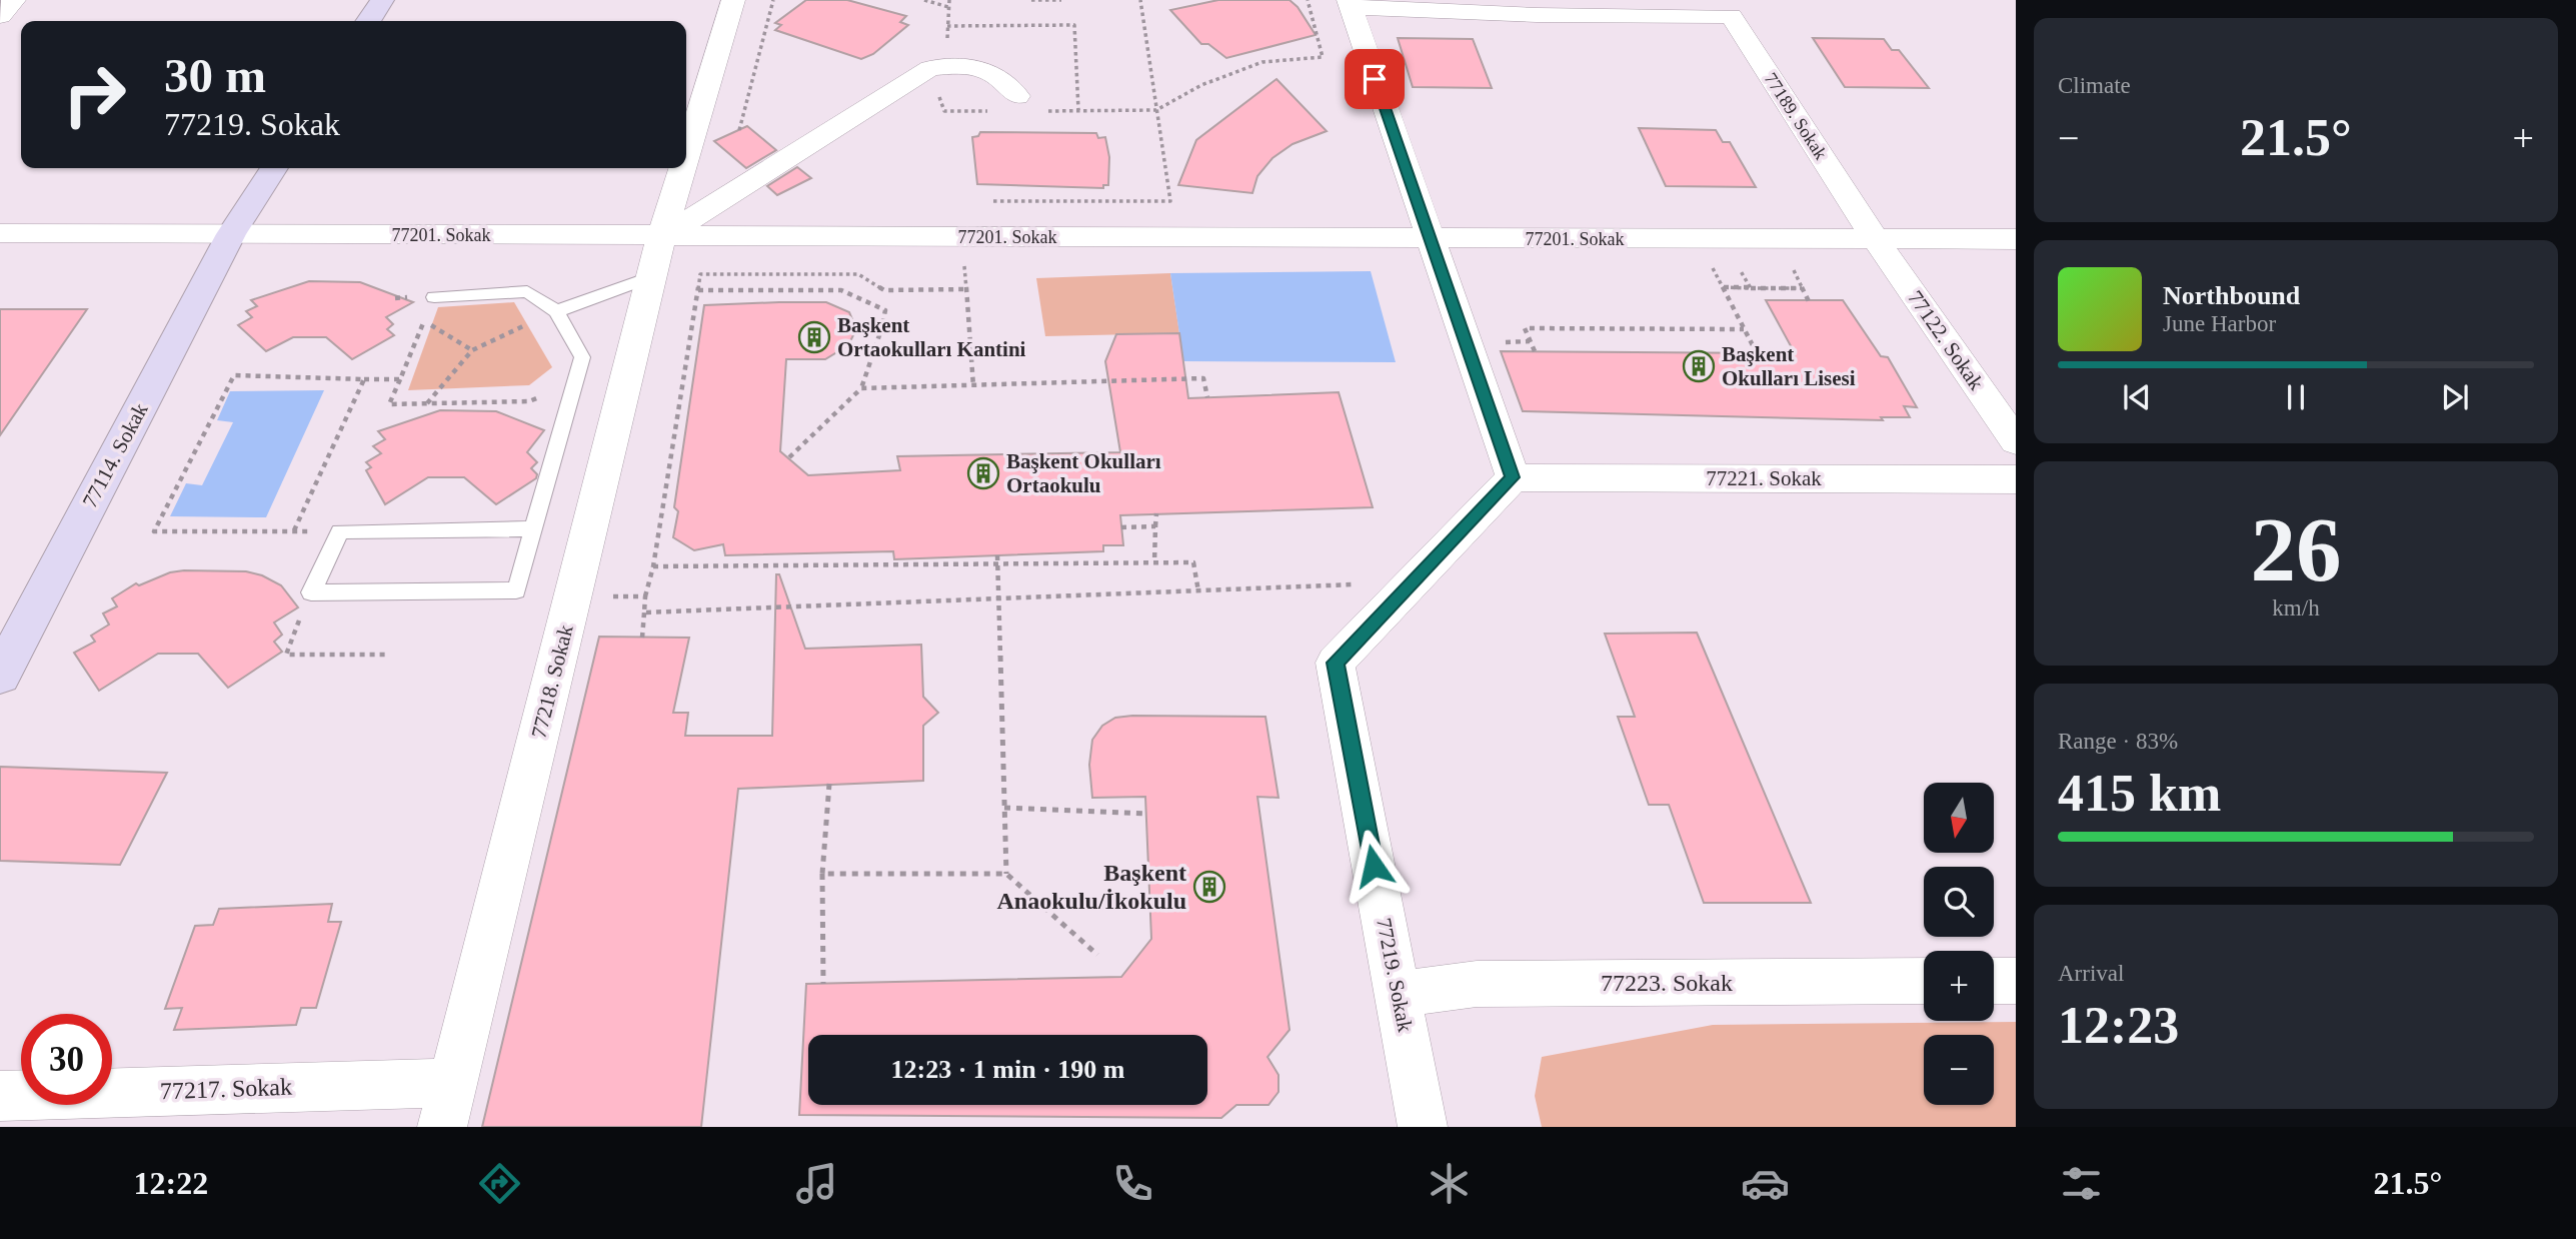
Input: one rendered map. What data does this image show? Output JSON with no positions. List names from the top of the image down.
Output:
{
  "streets": {
    "main road": ["77114. Sokak"],
    "street": [
      "77189. Sokak",
      "77201. Sokak",
      "77122. Sokak",
      "77221. Sokak",
      "77218. Sokak",
      "77219. Sokak",
      "77223. Sokak",
      "77217. Sokak"
    ]
  },
  "crossings": [
    ["77189. Sokak", "77201. Sokak"],
    ["77189. Sokak", "77122. Sokak"],
    ["77201. Sokak", "77122. Sokak"],
    ["77201. Sokak", "77114. Sokak"],
    ["77201. Sokak", "77218. Sokak"],
    ["77221. Sokak", "77219. Sokak"],
    ["77218. Sokak", "77217. Sokak"],
    ["77219. Sokak", "77223. Sokak"]
  ],
  "places": {
    "building": [
      "Başkent Ortaokulları Kantini",
      "Başkent Okulları Lisesi",
      "Başkent Okulları Ortaokulu",
      "Başkent Anaokulu/İkokulu"
    ]
  },
  "north": "bottom",
  "page": {
    "tile": [
      "Climate",
      ["26", "km/h"],
      ["Range · 83%", "415 km"],
      ["Arrival", "12:23"]
    ],
    "turn": ["30 m", "77219. Sokak"],
    "heat": ["−", "21.5°", "+"],
    "song": ["Northbound", "June Harbor"],
    "map_buttons": ["+", "−"],
    "limit": "30",
    "trip": "12:23 · 1 min · 190 m",
    "tabs": ["12:22", "21.5°"]
  }
}
